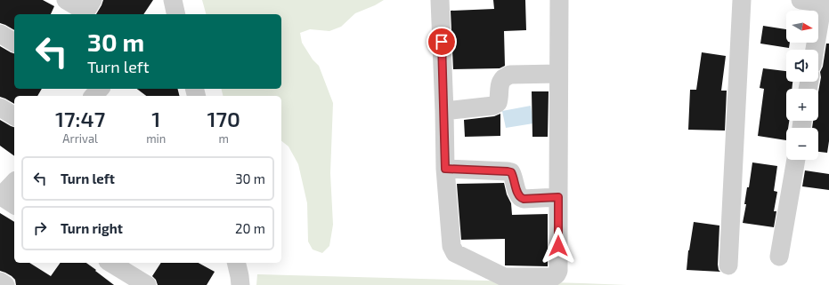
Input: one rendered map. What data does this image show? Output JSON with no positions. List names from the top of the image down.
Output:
{
  "north": "right",
  "page": {
    "map_buttons": ["+", "−"],
    "turn": ["30 m", "Turn left"],
    "eta": [
      "17:47",
      "Arrival",
      "1",
      "min",
      "170",
      "m"
    ],
    "list": [
      {
        "name": "Turn left",
        "value": "30 m"
      },
      {
        "name": "Turn right",
        "value": "20 m"
      }
    ]
  }
}
